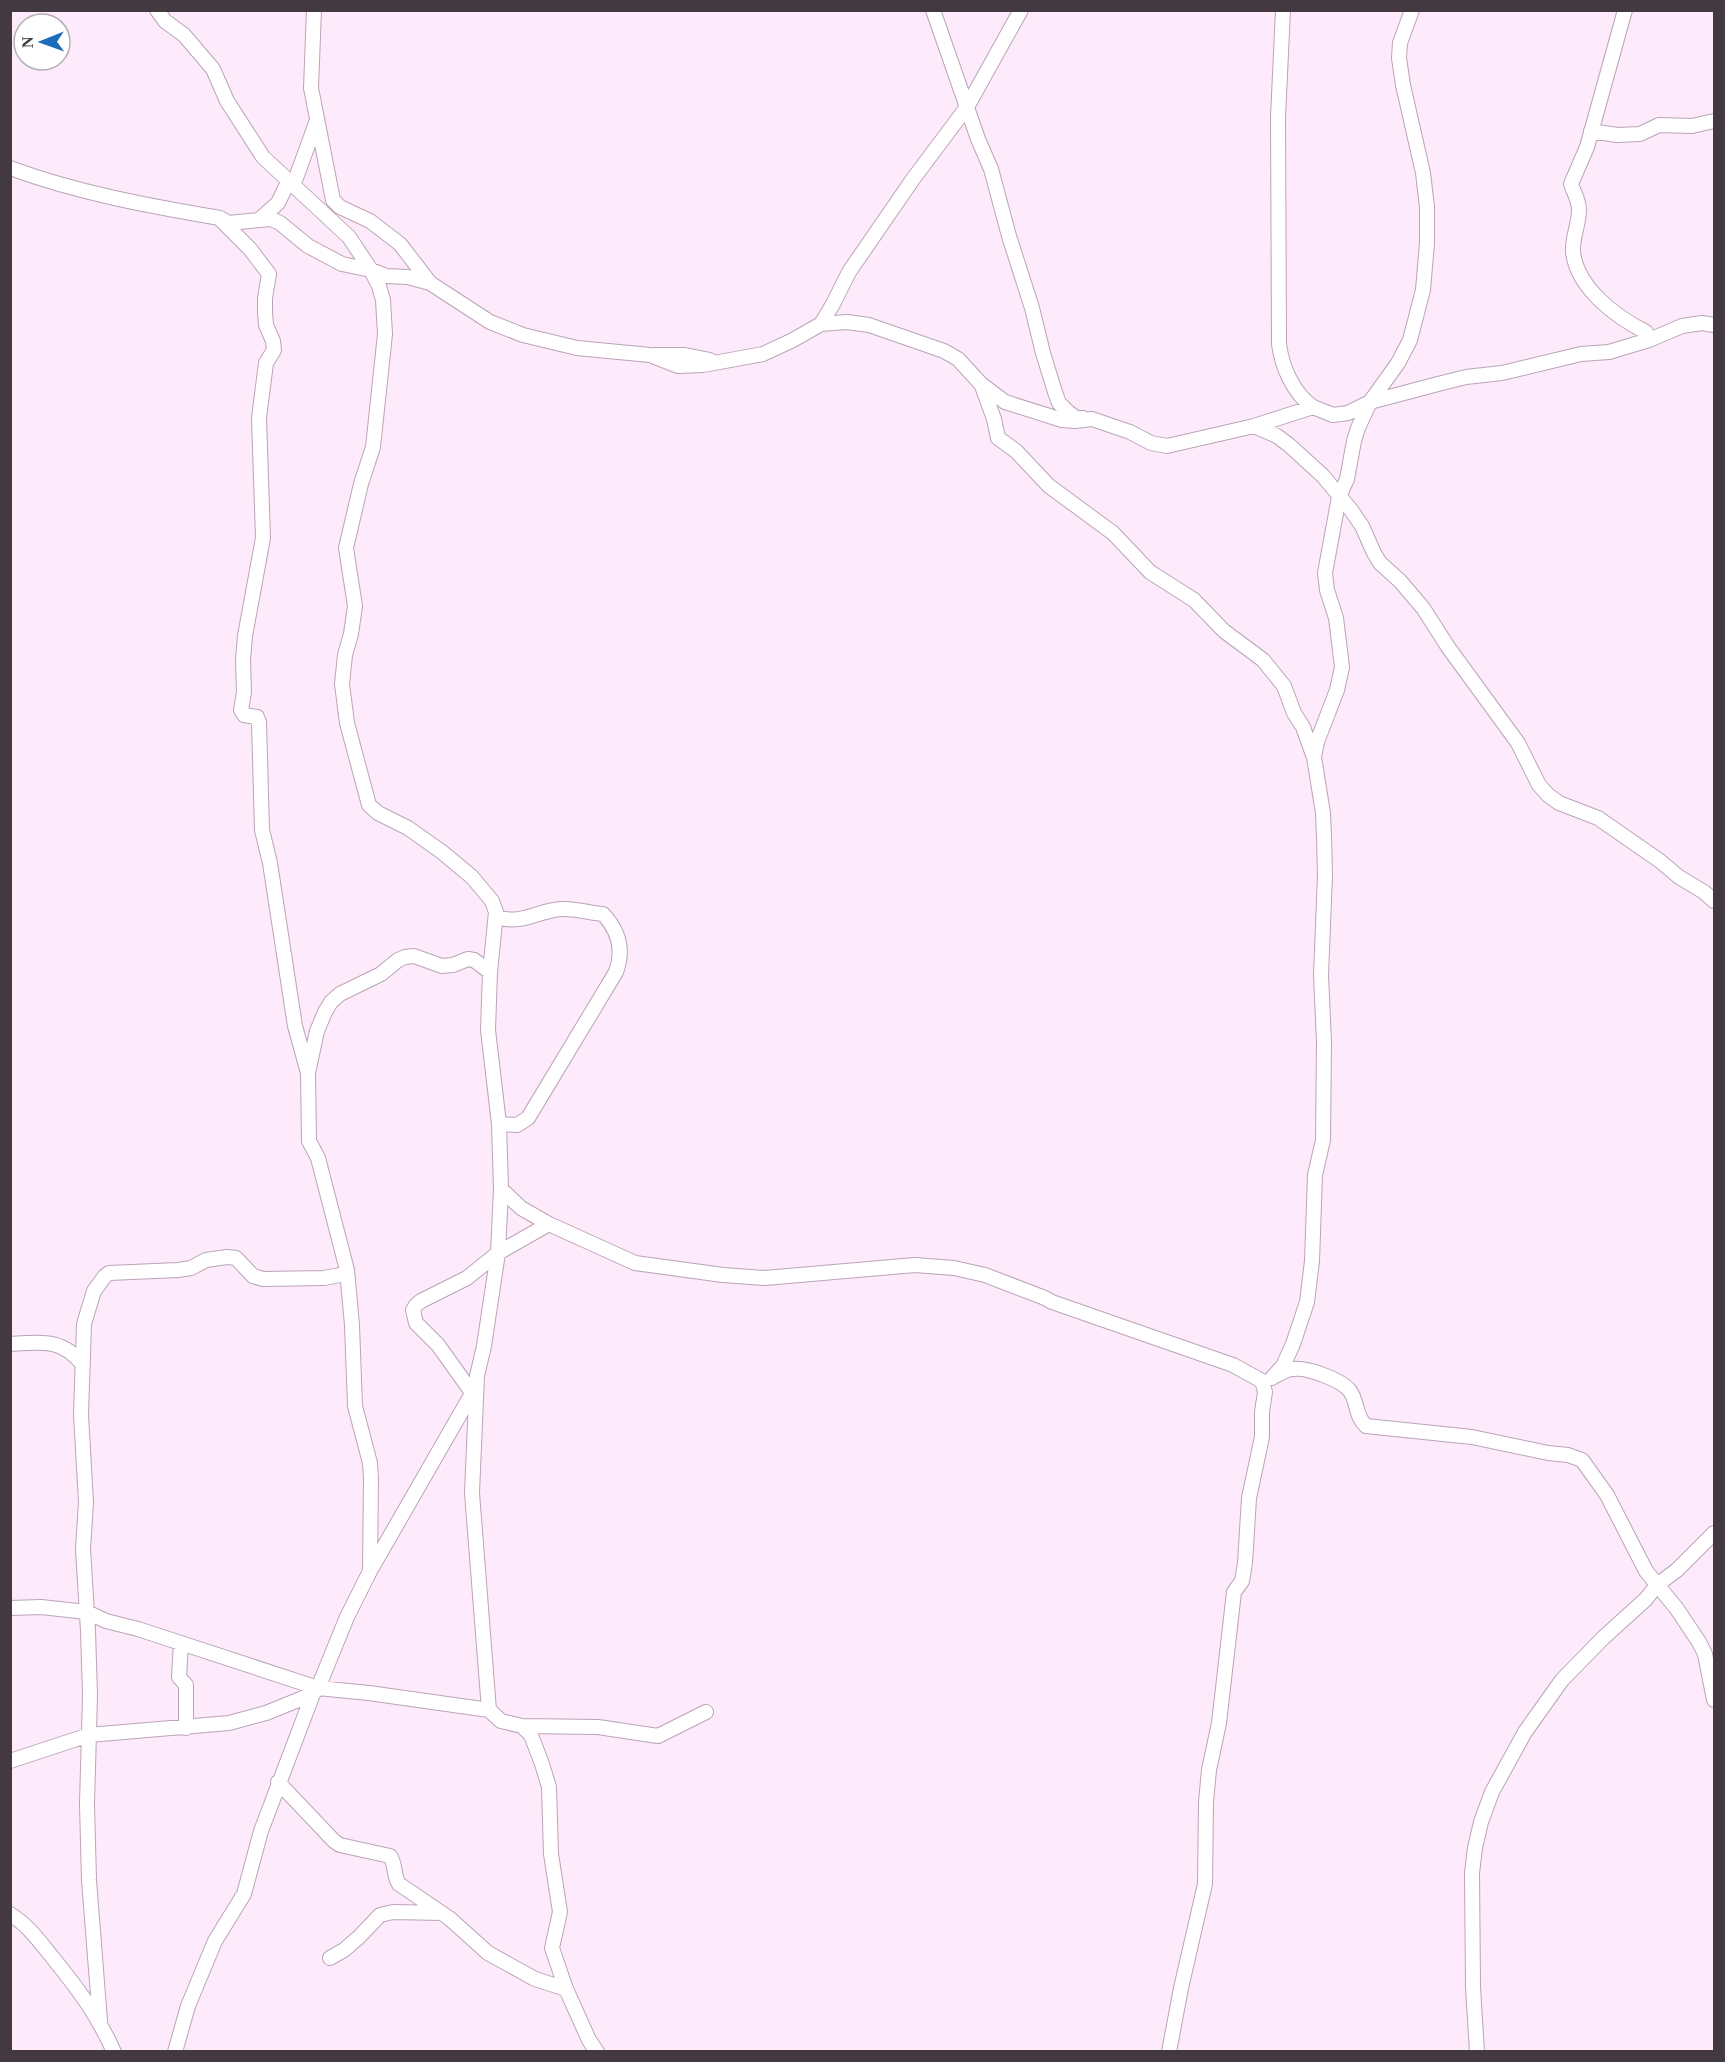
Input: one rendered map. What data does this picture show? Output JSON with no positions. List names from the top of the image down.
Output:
{
  "north": "left"
}
